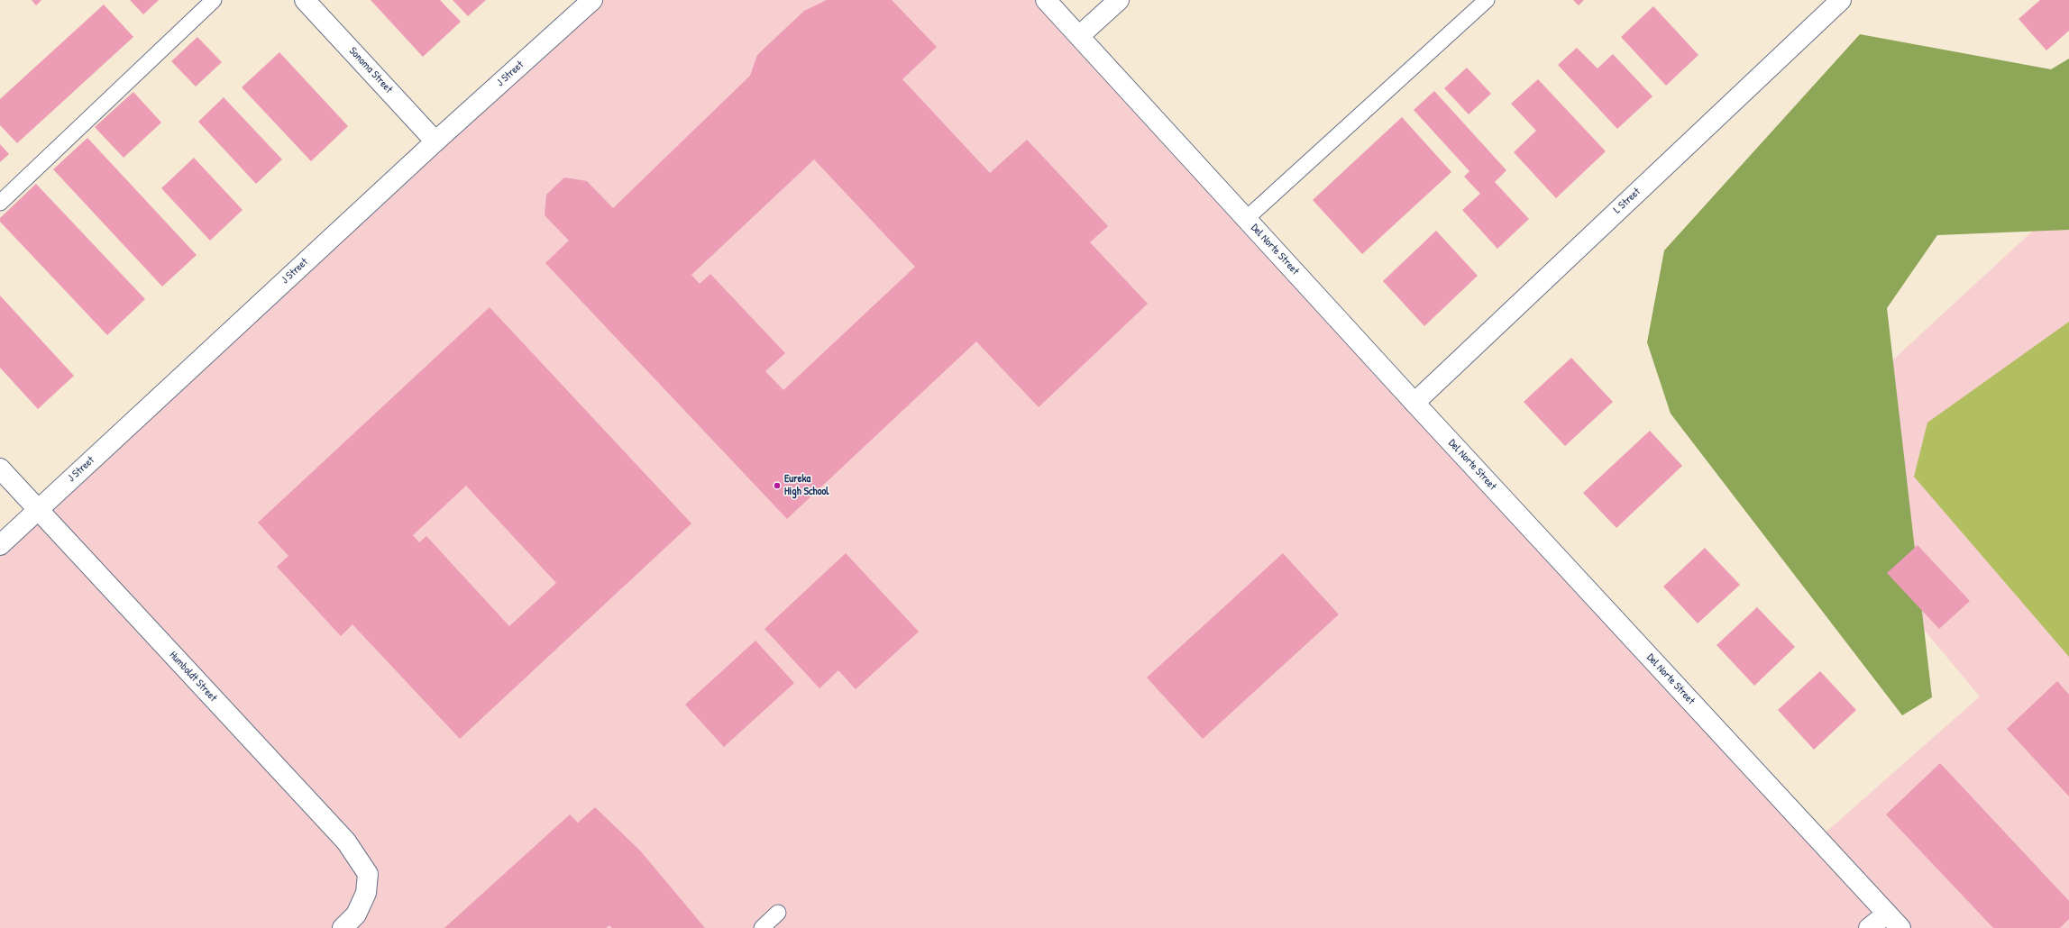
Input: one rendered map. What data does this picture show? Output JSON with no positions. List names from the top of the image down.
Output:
{
  "streets": {
    "street": [
      "Sonoma Street",
      "J Street",
      "L Street",
      "Del Norte Street",
      "Humboldt Street"
    ]
  },
  "crossings": [
    ["Sonoma Street", "J Street"],
    ["J Street", "Humboldt Street"],
    ["L Street", "Del Norte Street"]
  ],
  "places": ["Eureka High School"]
}
